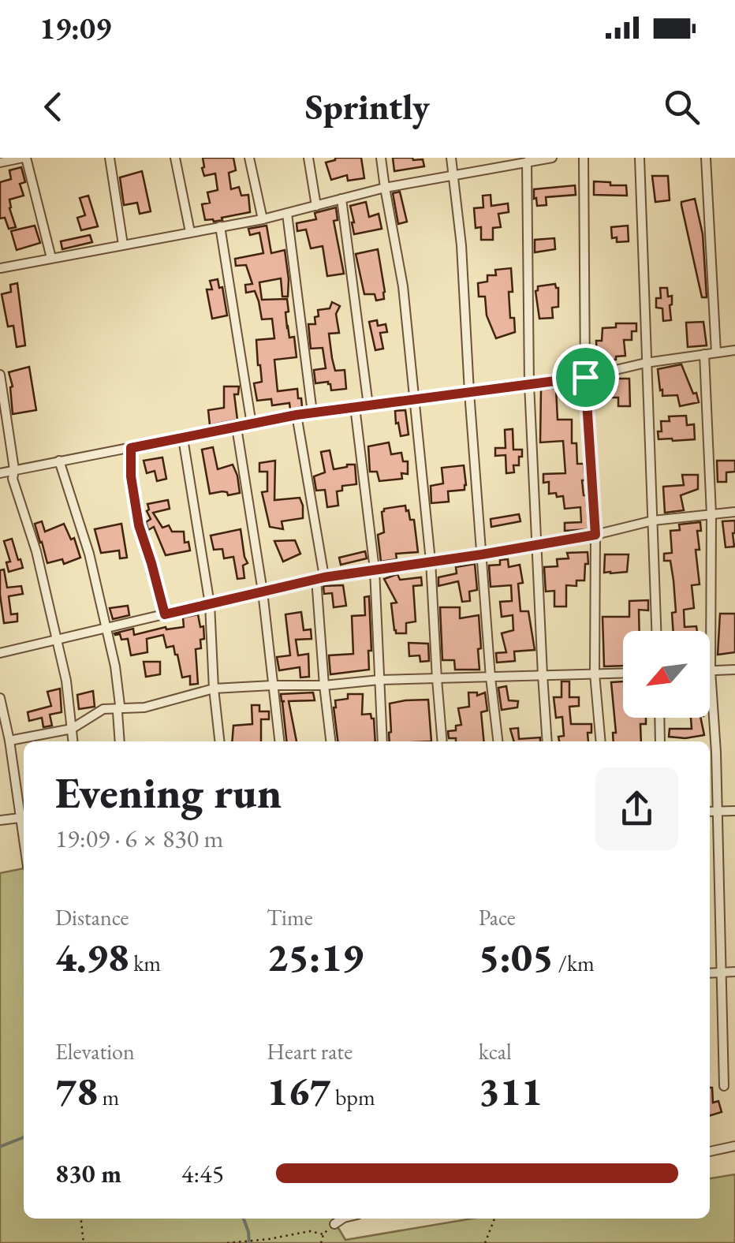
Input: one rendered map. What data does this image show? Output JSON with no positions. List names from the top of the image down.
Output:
{
  "north": "bottom left",
  "page": {
    "status": "19:09",
    "header": "Sprintly",
    "heading": ["Evening run", "19:09 · 6 × 830 m"],
    "stats": [
      ["Distance", "4.98 km"],
      ["Time", "25:19"],
      ["Pace", "5:05 /km"],
      ["Elevation", "78 m"],
      ["Heart rate", "167 bpm"],
      ["kcal", "311"]
    ],
    "list": [
      {
        "name": "830 m",
        "note": "4:45"
      }
    ]
  }
}
